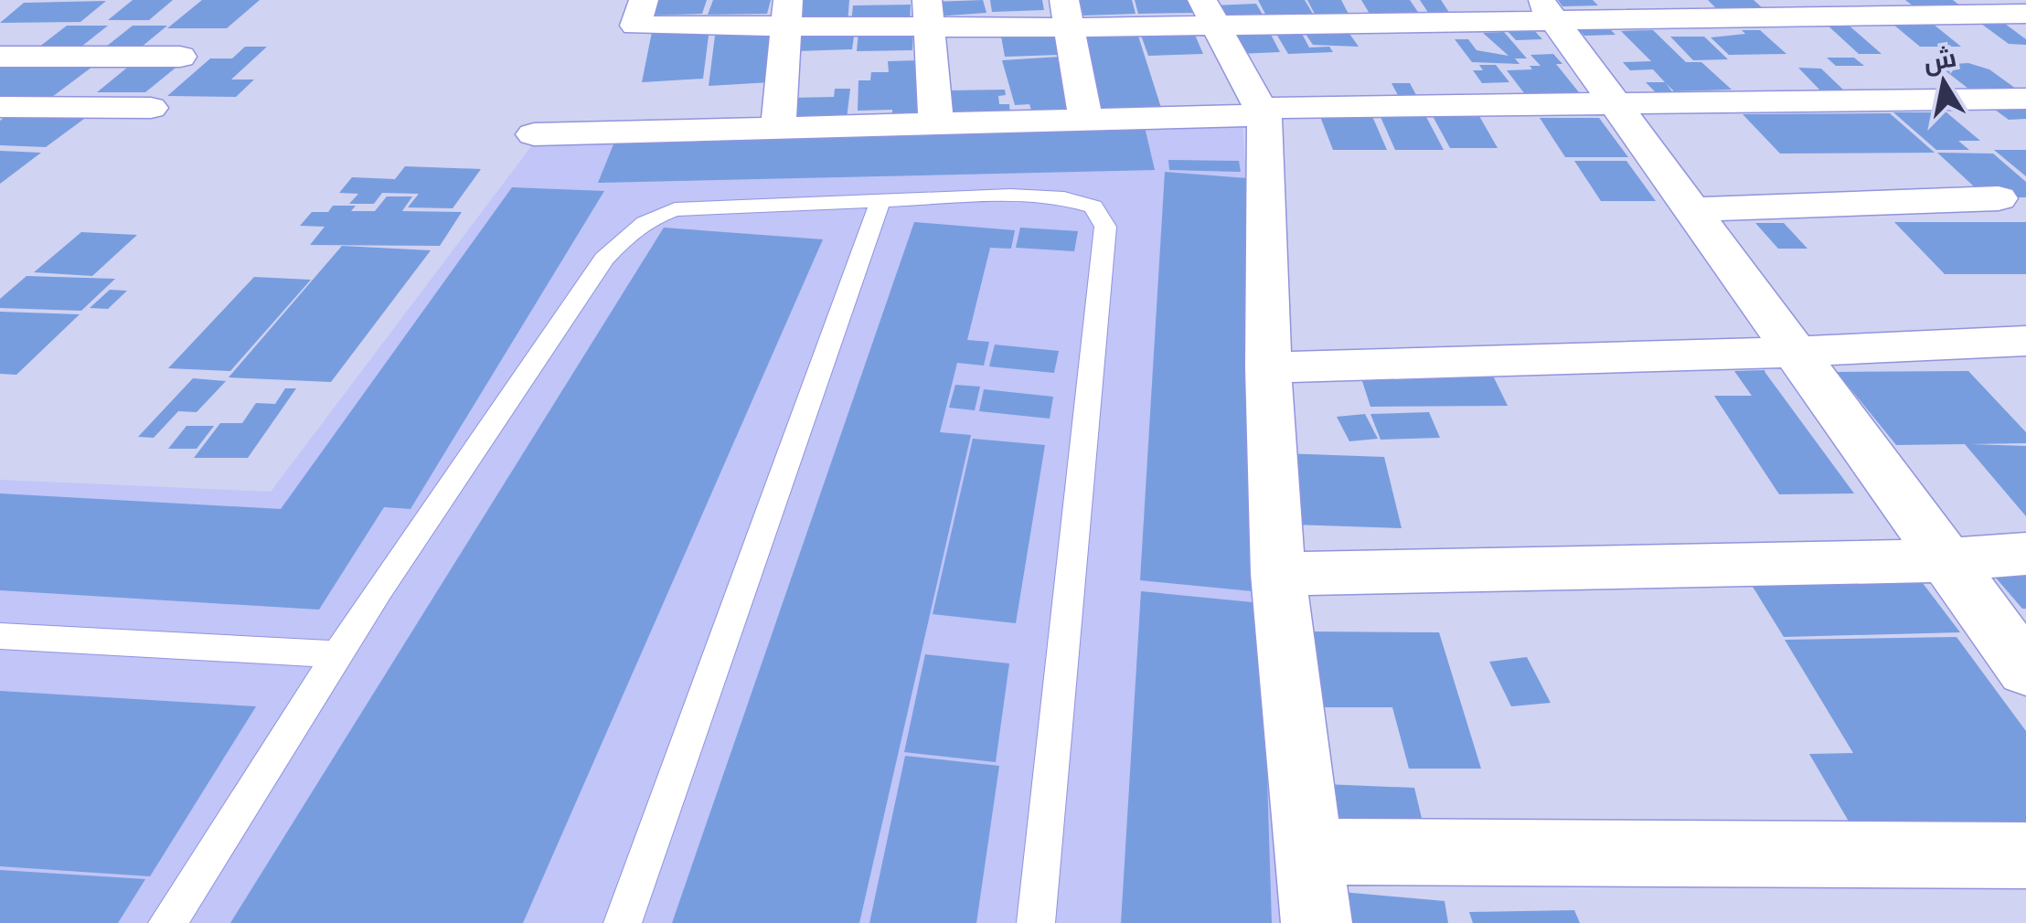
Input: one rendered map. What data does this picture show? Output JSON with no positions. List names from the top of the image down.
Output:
{
  "north": "top"
}
